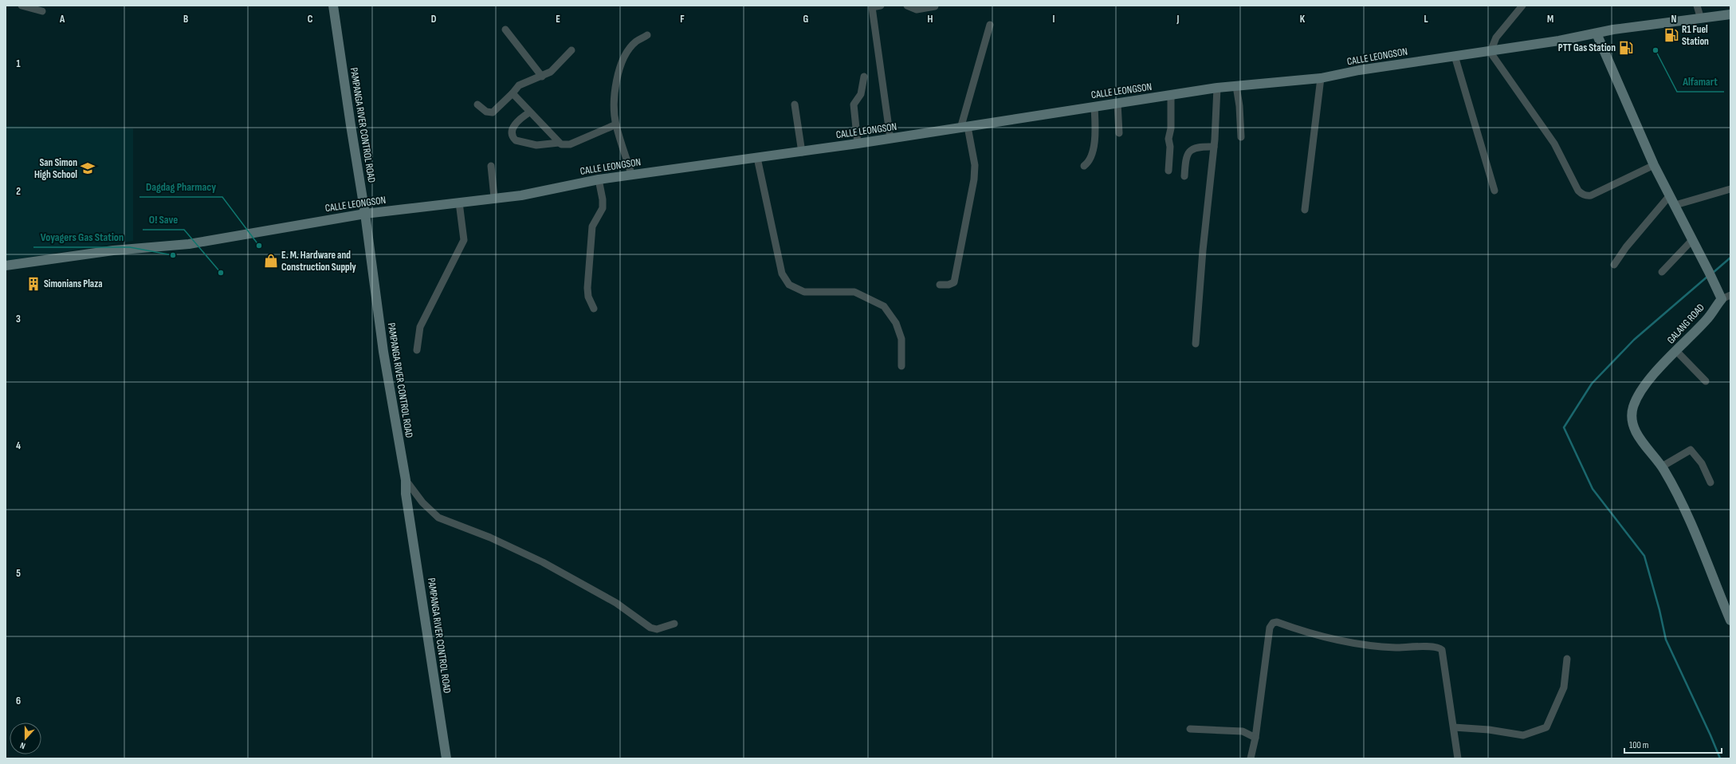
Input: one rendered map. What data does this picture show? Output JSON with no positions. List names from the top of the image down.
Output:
{
  "streets": {
    "main road": ["CALLE LEONGSON", "PAMPANGA RIVER CONTROL ROAD", "GALANG ROAD"]
  },
  "crossings": [
    ["CALLE LEONGSON", "PAMPANGA RIVER CONTROL ROAD"]
  ],
  "places": {
    "fuel station": ["R1 Fuel Station", "PTT Gas Station"],
    "other": [
      "Alfamart",
      "Dagdag Pharmacy",
      "Voyagers Gas Station",
      "O! Save"
    ],
    "school or university": ["San Simon High School"],
    "shop": ["E. M. Hardware and Construction Supply"],
    "building": ["Simonians Plaza"]
  },
  "scale_bar": "100 m",
  "north": "bottom",
  "grid": {
    "columns": [
      "A",
      "B",
      "C",
      "D",
      "E",
      "F",
      "G",
      "H",
      "I",
      "J",
      "K",
      "L",
      "M",
      "N"
    ],
    "rows": [
      "1",
      "2",
      "3",
      "4",
      "5",
      "6"
    ]
  }
}
